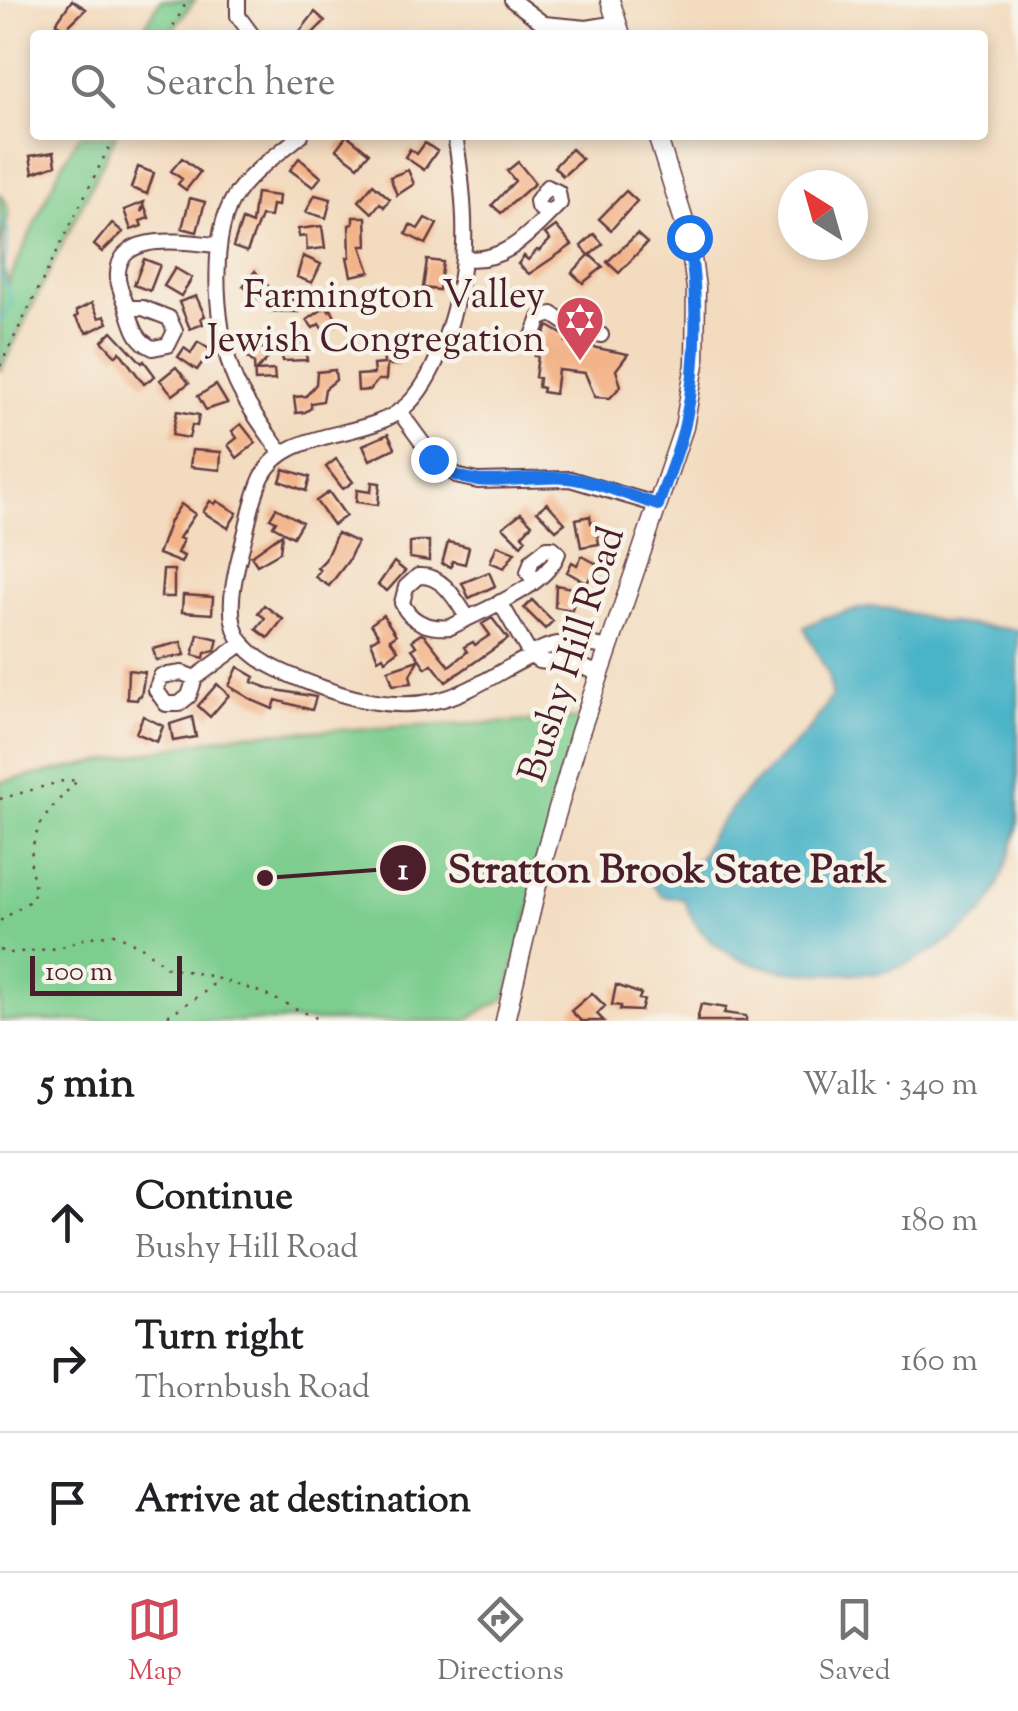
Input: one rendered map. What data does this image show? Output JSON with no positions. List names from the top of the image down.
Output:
{
  "streets": {
    "main road": ["Bushy Hill Road"]
  },
  "places": {
    "synagogue": ["Farmington Valley Jewish Congregation"],
    "other": ["Stratton Brook State Park"]
  },
  "scale_bar": "100 m",
  "north": "top left",
  "page": {
    "search": "Search here",
    "scale": "100 m",
    "heading": ["5 min", "Walk · 340 m"],
    "list": [
      ["Continue", "Bushy Hill Road", "180 m"],
      ["Turn right", "Thornbush Road", "160 m"],
      "Arrive at destination"
    ],
    "nav": ["Map", "Directions", "Saved"]
  }
}
